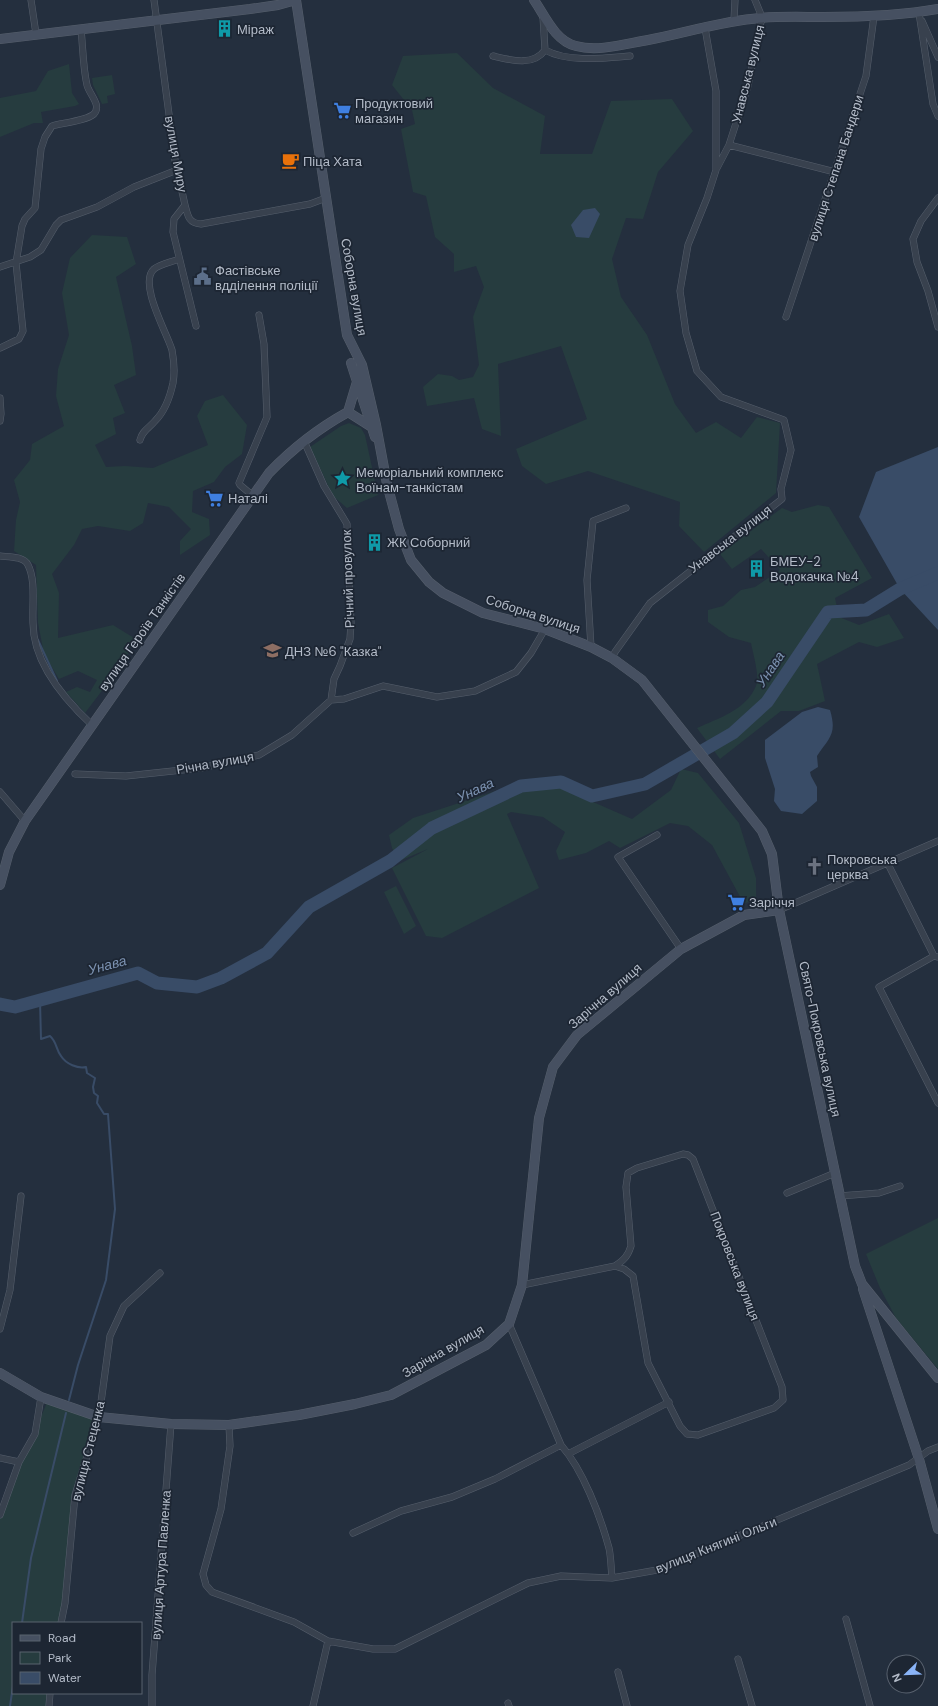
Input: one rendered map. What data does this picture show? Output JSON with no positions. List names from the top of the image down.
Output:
{
  "streets": {
    "street": [
      "Унавська вулиця",
      "вулиця Миру",
      "вулиця Степана Бандери",
      "Соборна вулиця",
      "Річний провулок",
      "вулиця Героїв Танкістів",
      "Річна вулиця",
      "Зарічна вулиця",
      "Свято-Покровська вулиця",
      "Покровська вулиця",
      "вулиця Стеценка",
      "вулиця Княгині Ольги",
      "вулиця Артура Павленка"
    ]
  },
  "crossings": [
    ["Унавська вулиця", "Соборна вулиця"],
    ["Соборна вулиця", "вулиця Героїв Танкістів"],
    ["Соборна вулиця", "Зарічна вулиця"],
    ["Соборна вулиця", "Свято-Покровська вулиця"],
    ["Річний провулок", "вулиця Героїв Танкістів"],
    ["Річний провулок", "Річна вулиця"],
    ["Зарічна вулиця", "Свято-Покровська вулиця"],
    ["Зарічна вулиця", "вулиця Стеценка"],
    ["Зарічна вулиця", "вулиця Княгині Ольги"],
    ["Зарічна вулиця", "вулиця Артура Павленка"],
    ["Свято-Покровська вулиця", "вулиця Княгині Ольги"]
  ],
  "water": ["Унава"],
  "places": {
    "building": ["Міраж", "ЖК Соборний", "БМЕУ-2 Водокачка №4"],
    "supermarket": ["Продуктовий магазин", "Наталі", "Заріччя"],
    "cafe": ["Піца Хата"],
    "public building": ["Фастівське вдділення поліції"],
    "place": ["Меморіальний комплекс Воїнам-танкістам"],
    "school or university": ["ДНЗ №6 \"Казка\""],
    "church": ["Покровська церква"]
  },
  "legend": ["Road", "Park", "Water"],
  "north": "bottom left"
}
